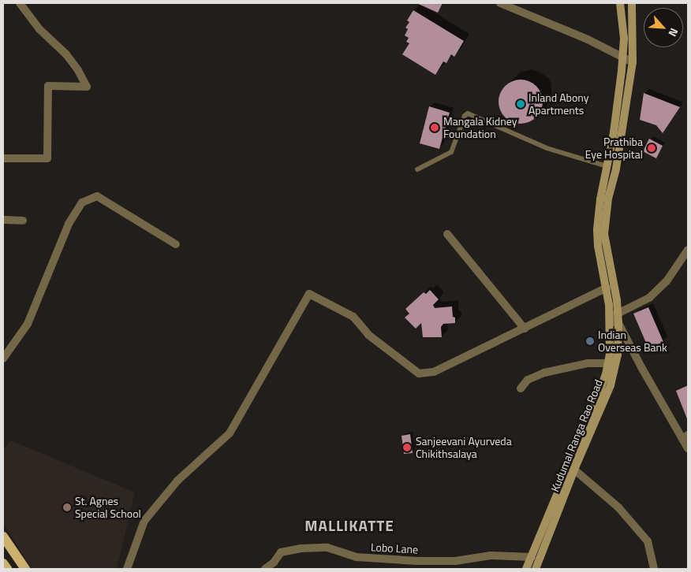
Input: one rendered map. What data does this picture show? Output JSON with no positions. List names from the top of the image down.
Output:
{
  "streets": {
    "main road": ["Kudumal Ranga Rao Road"],
    "street": ["Lobo Lane"]
  },
  "districts": ["MALLIKATTE"],
  "places": [
    "Inland Abony Apartments",
    "Mangala Kidney Foundation",
    "Prathiba Eye Hospital",
    "Indian Overseas Bank",
    "Sanjeevani Ayurveda Chikithsalaya",
    "St. Agnes Special School"
  ],
  "north": "bottom right"
}
